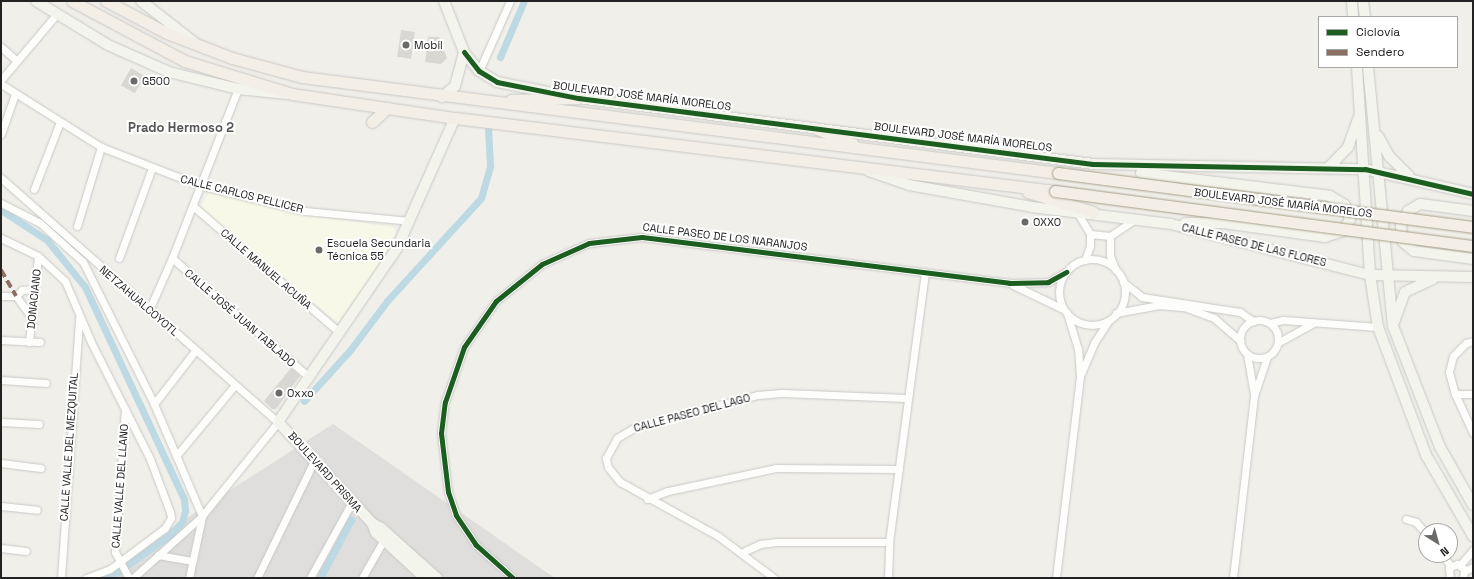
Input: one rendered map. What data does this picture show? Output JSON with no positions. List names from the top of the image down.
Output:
{
  "streets": {
    "main road": ["BOULEVARD JOSÉ MARÍA MORELOS"],
    "street": [
      "CALLE CARLOS PELLICER",
      "CALLE PASEO DE LOS NARANJOS",
      "CALLE PASEO DE LAS FLORES",
      "CALLE MANUEL ACUÑA",
      "DONACIANO",
      "NETZAHUALCOYOTL",
      "CALLE JOSÉ JUAN TABLADO",
      "CALLE PASEO DEL LAGO",
      "CALLE VALLE DEL MEZQUITAL",
      "BOULEVARD PRISMA",
      "CALLE VALLE DEL LLANO"
    ]
  },
  "crossings": [
    ["BOULEVARD JOSÉ MARÍA MORELOS", "CALLE PASEO DE LAS FLORES"],
    ["NETZAHUALCOYOTL", "BOULEVARD PRISMA"]
  ],
  "districts": ["Prado Hermoso 2"],
  "places": [
    "Mobil",
    "G500",
    "OXXO",
    "Escuela Secundaria Técnica 55",
    "Oxxo"
  ],
  "legend": ["Ciclovía", "Sendero"],
  "north": "bottom right"
}
